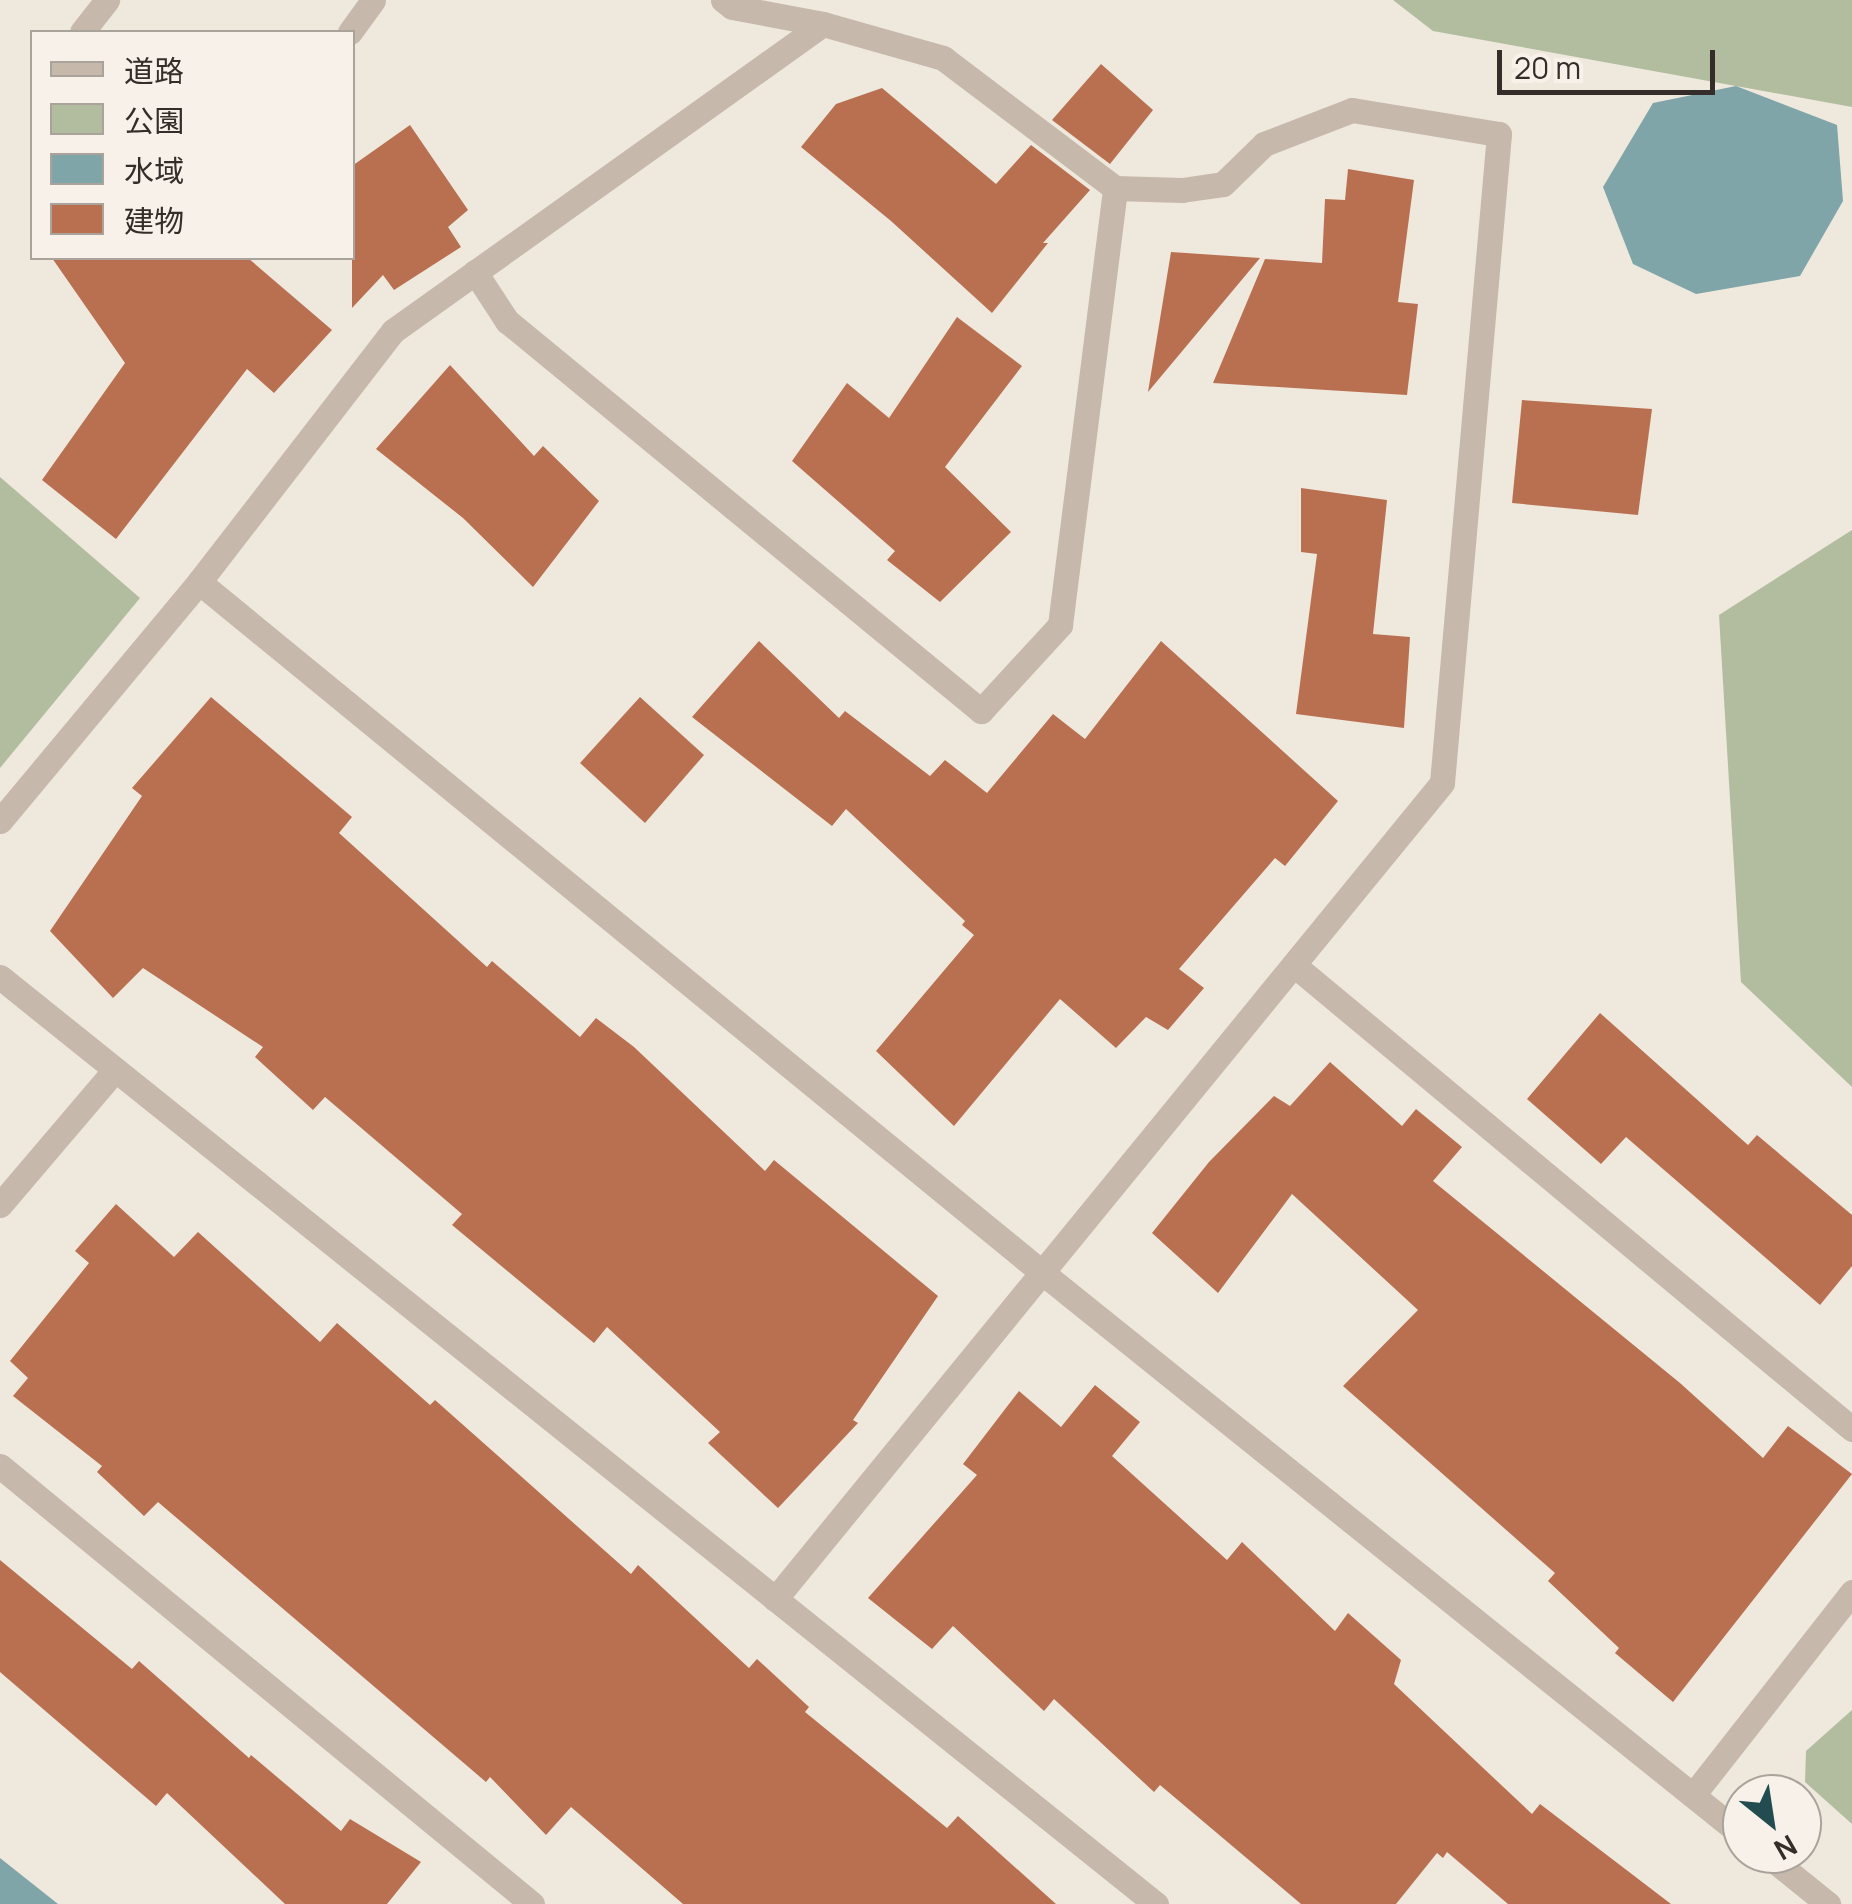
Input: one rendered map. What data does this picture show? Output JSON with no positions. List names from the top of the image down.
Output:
{
  "legend": [
    "道路",
    "公園",
    "水域",
    "建物"
  ],
  "scale_bar": "20 m",
  "north": "bottom right"
}
